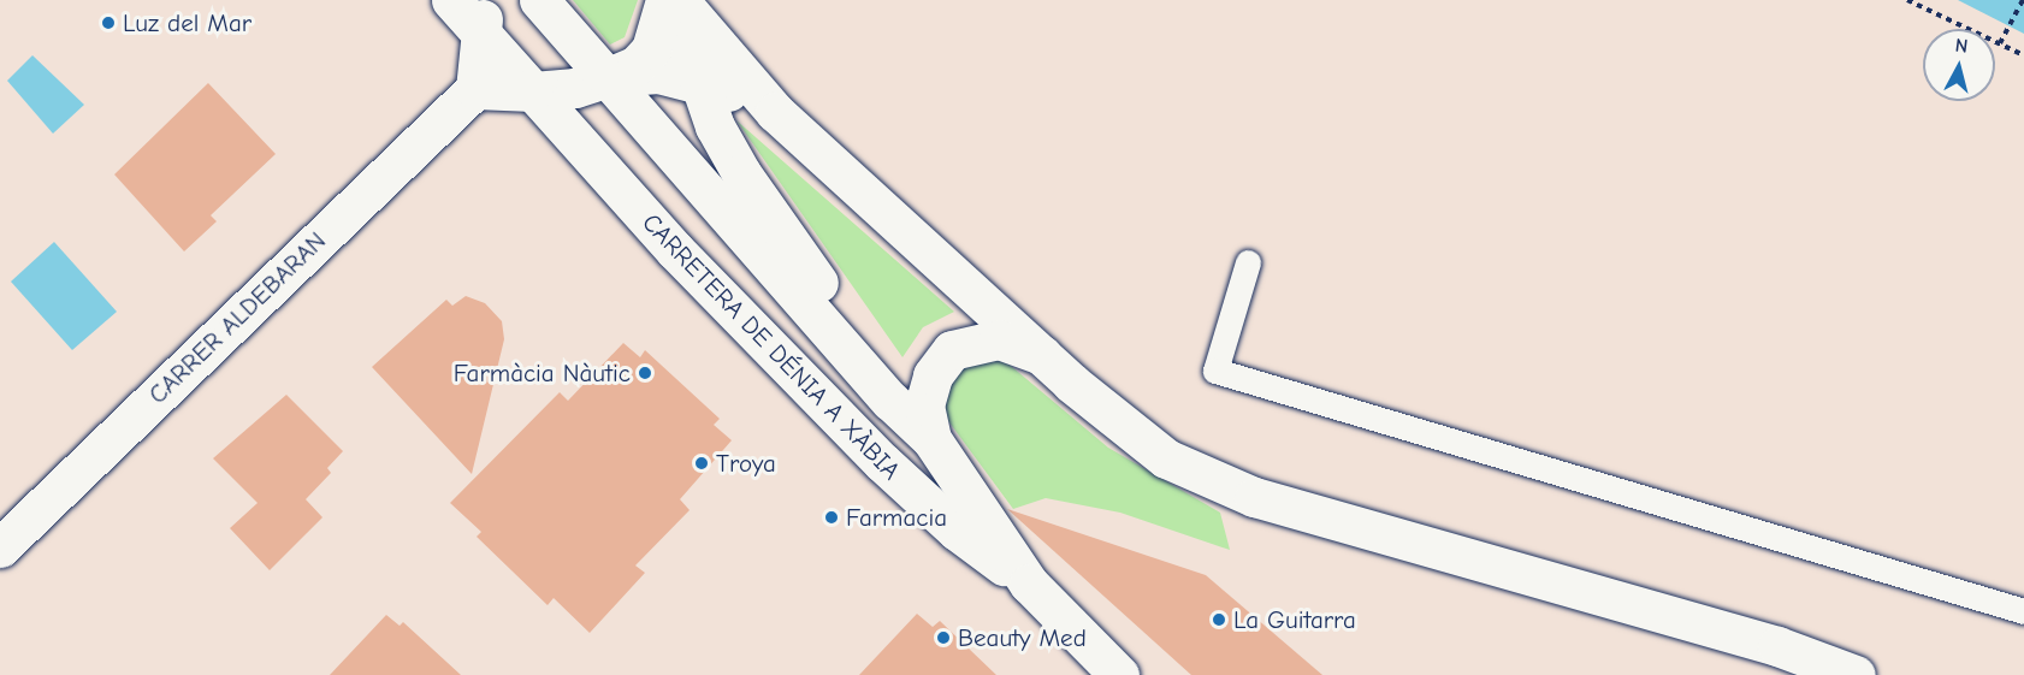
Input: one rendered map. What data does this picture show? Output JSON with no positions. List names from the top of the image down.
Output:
{
  "streets": {
    "street": ["CARRER ALDEBARAN", "CARRETERA DE DÉNIA A XÀBIA"]
  },
  "places": [
    "Luz del Mar",
    "Farmàcia Nàutic",
    "Troya",
    "Farmacia",
    "La Guitarra",
    "Beauty Med"
  ],
  "north": "top"
}
